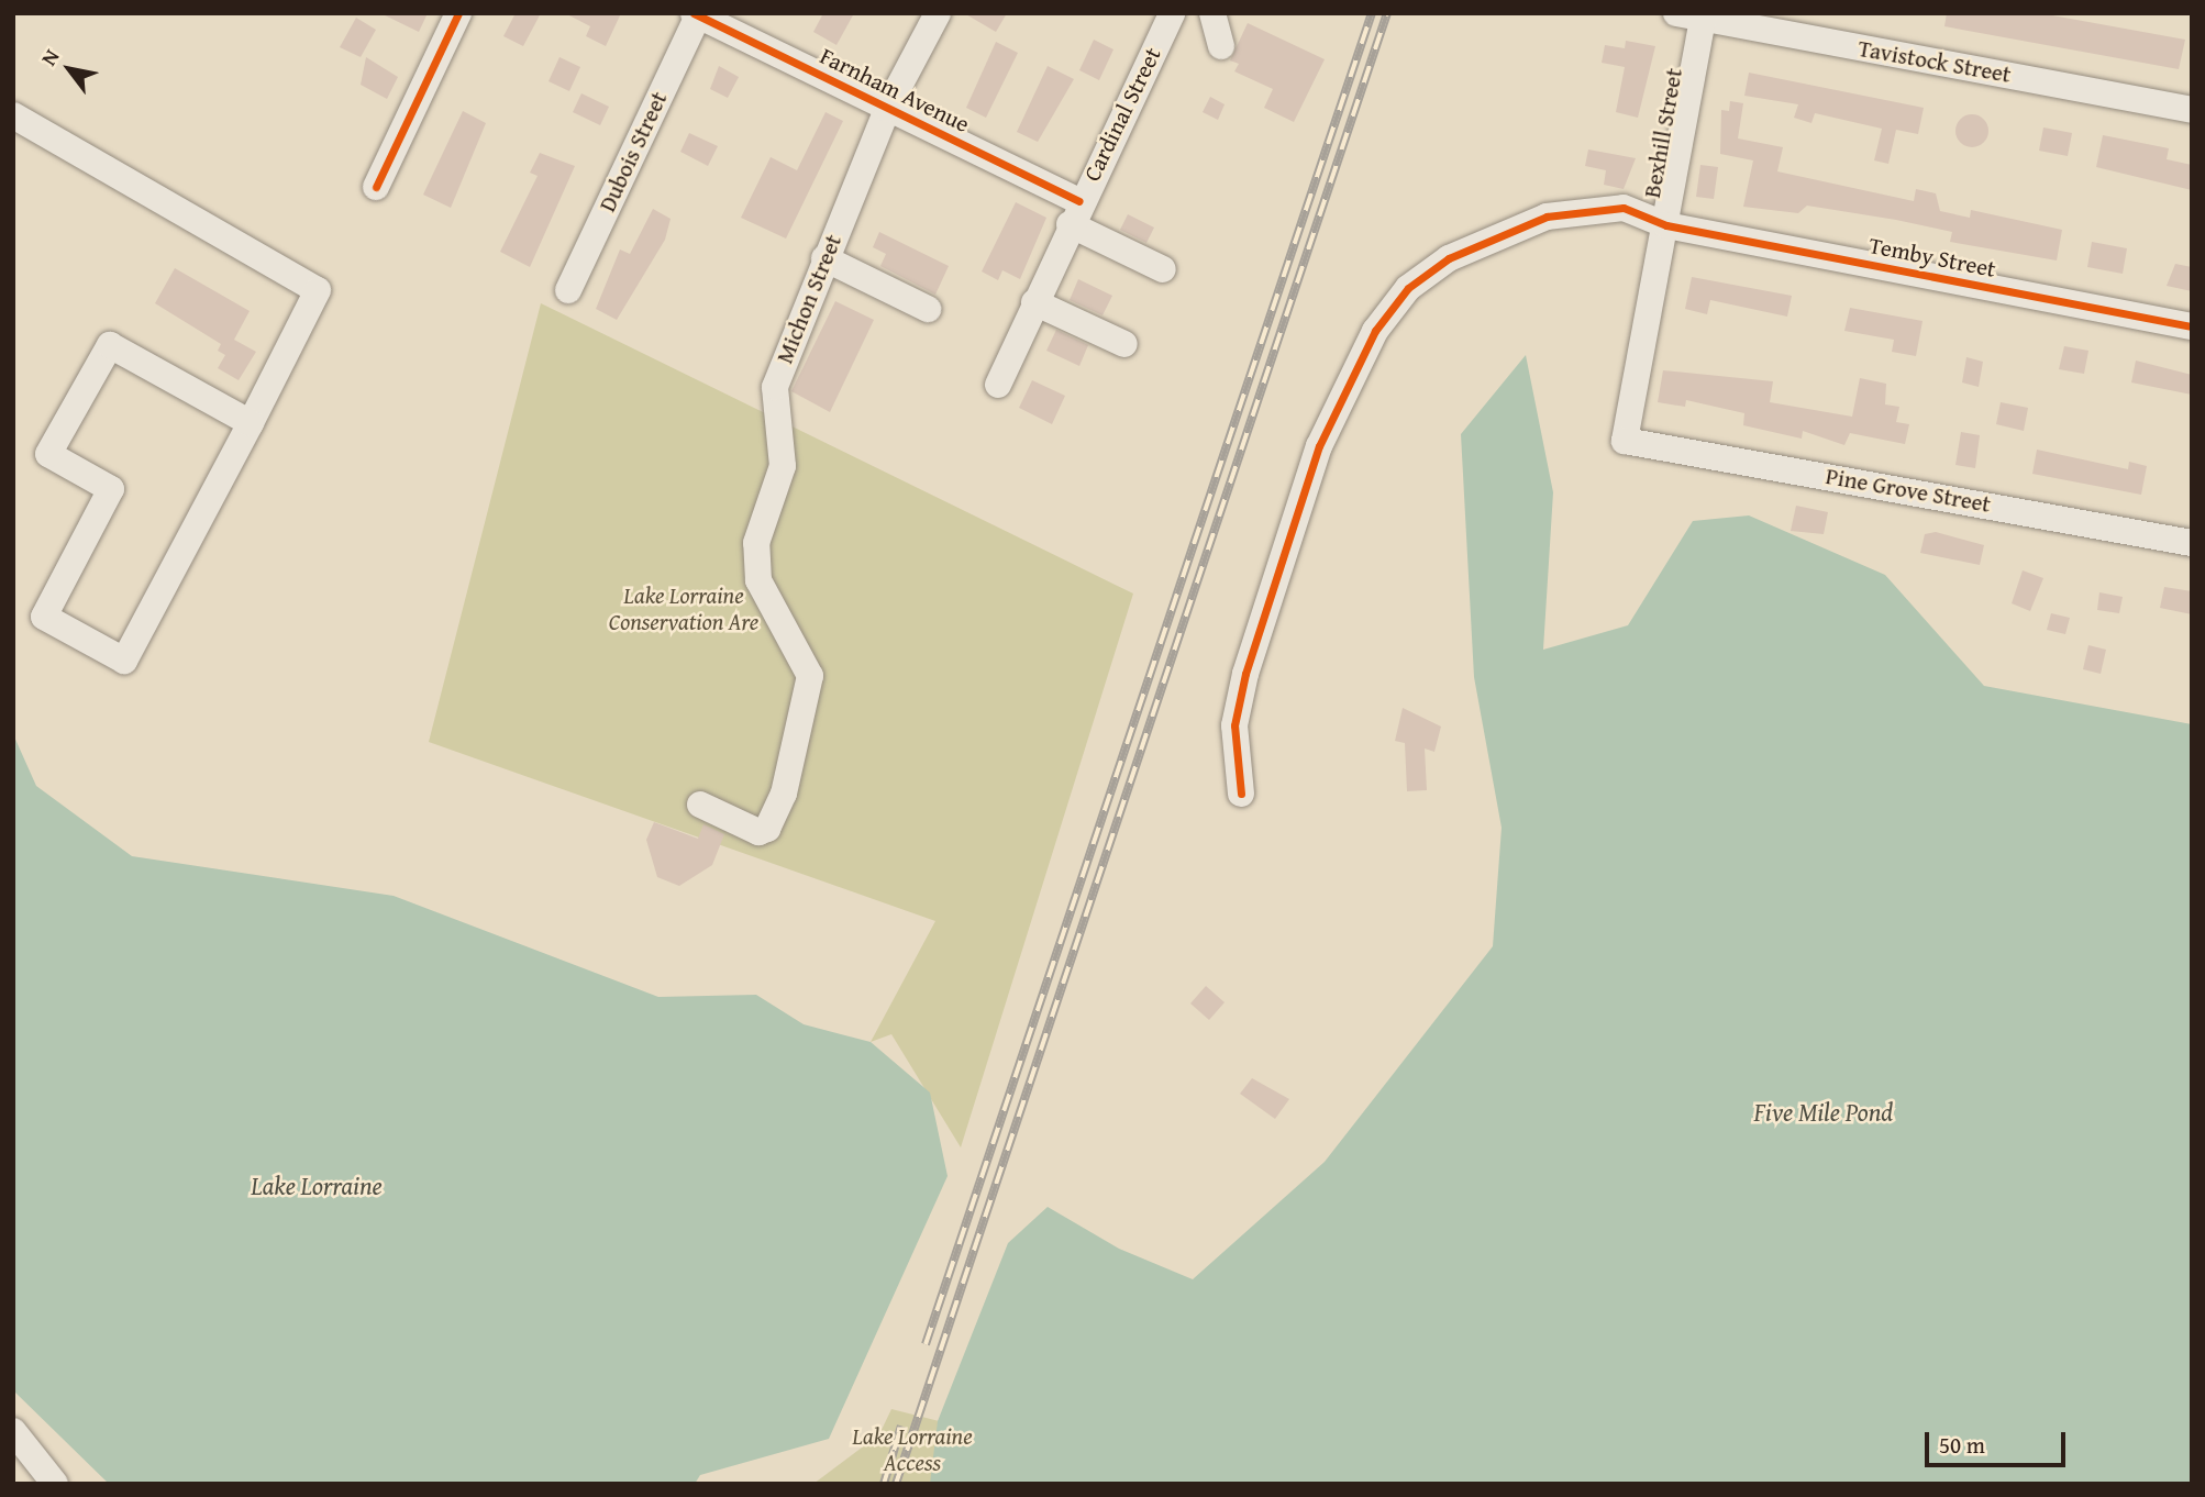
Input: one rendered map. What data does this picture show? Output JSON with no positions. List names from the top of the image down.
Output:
{
  "streets": {
    "street": [
      "Tavistock Street",
      "Farnham Avenue",
      "Cardinal Street",
      "Bexhill Street",
      "Dubois Street",
      "Temby Street",
      "Michon Street",
      "Pine Grove Street"
    ]
  },
  "crossings": [
    ["Tavistock Street", "Bexhill Street"],
    ["Farnham Avenue", "Cardinal Street"],
    ["Farnham Avenue", "Dubois Street"],
    ["Farnham Avenue", "Michon Street"],
    ["Bexhill Street", "Temby Street"],
    ["Bexhill Street", "Pine Grove Street"]
  ],
  "water": ["Five Mile Pond", "Lake Lorraine"],
  "parks": ["Lake Lorraine Conservation Are", "Lake Lorraine Access"],
  "scale_bar": "50 m",
  "north": "top left"
}
